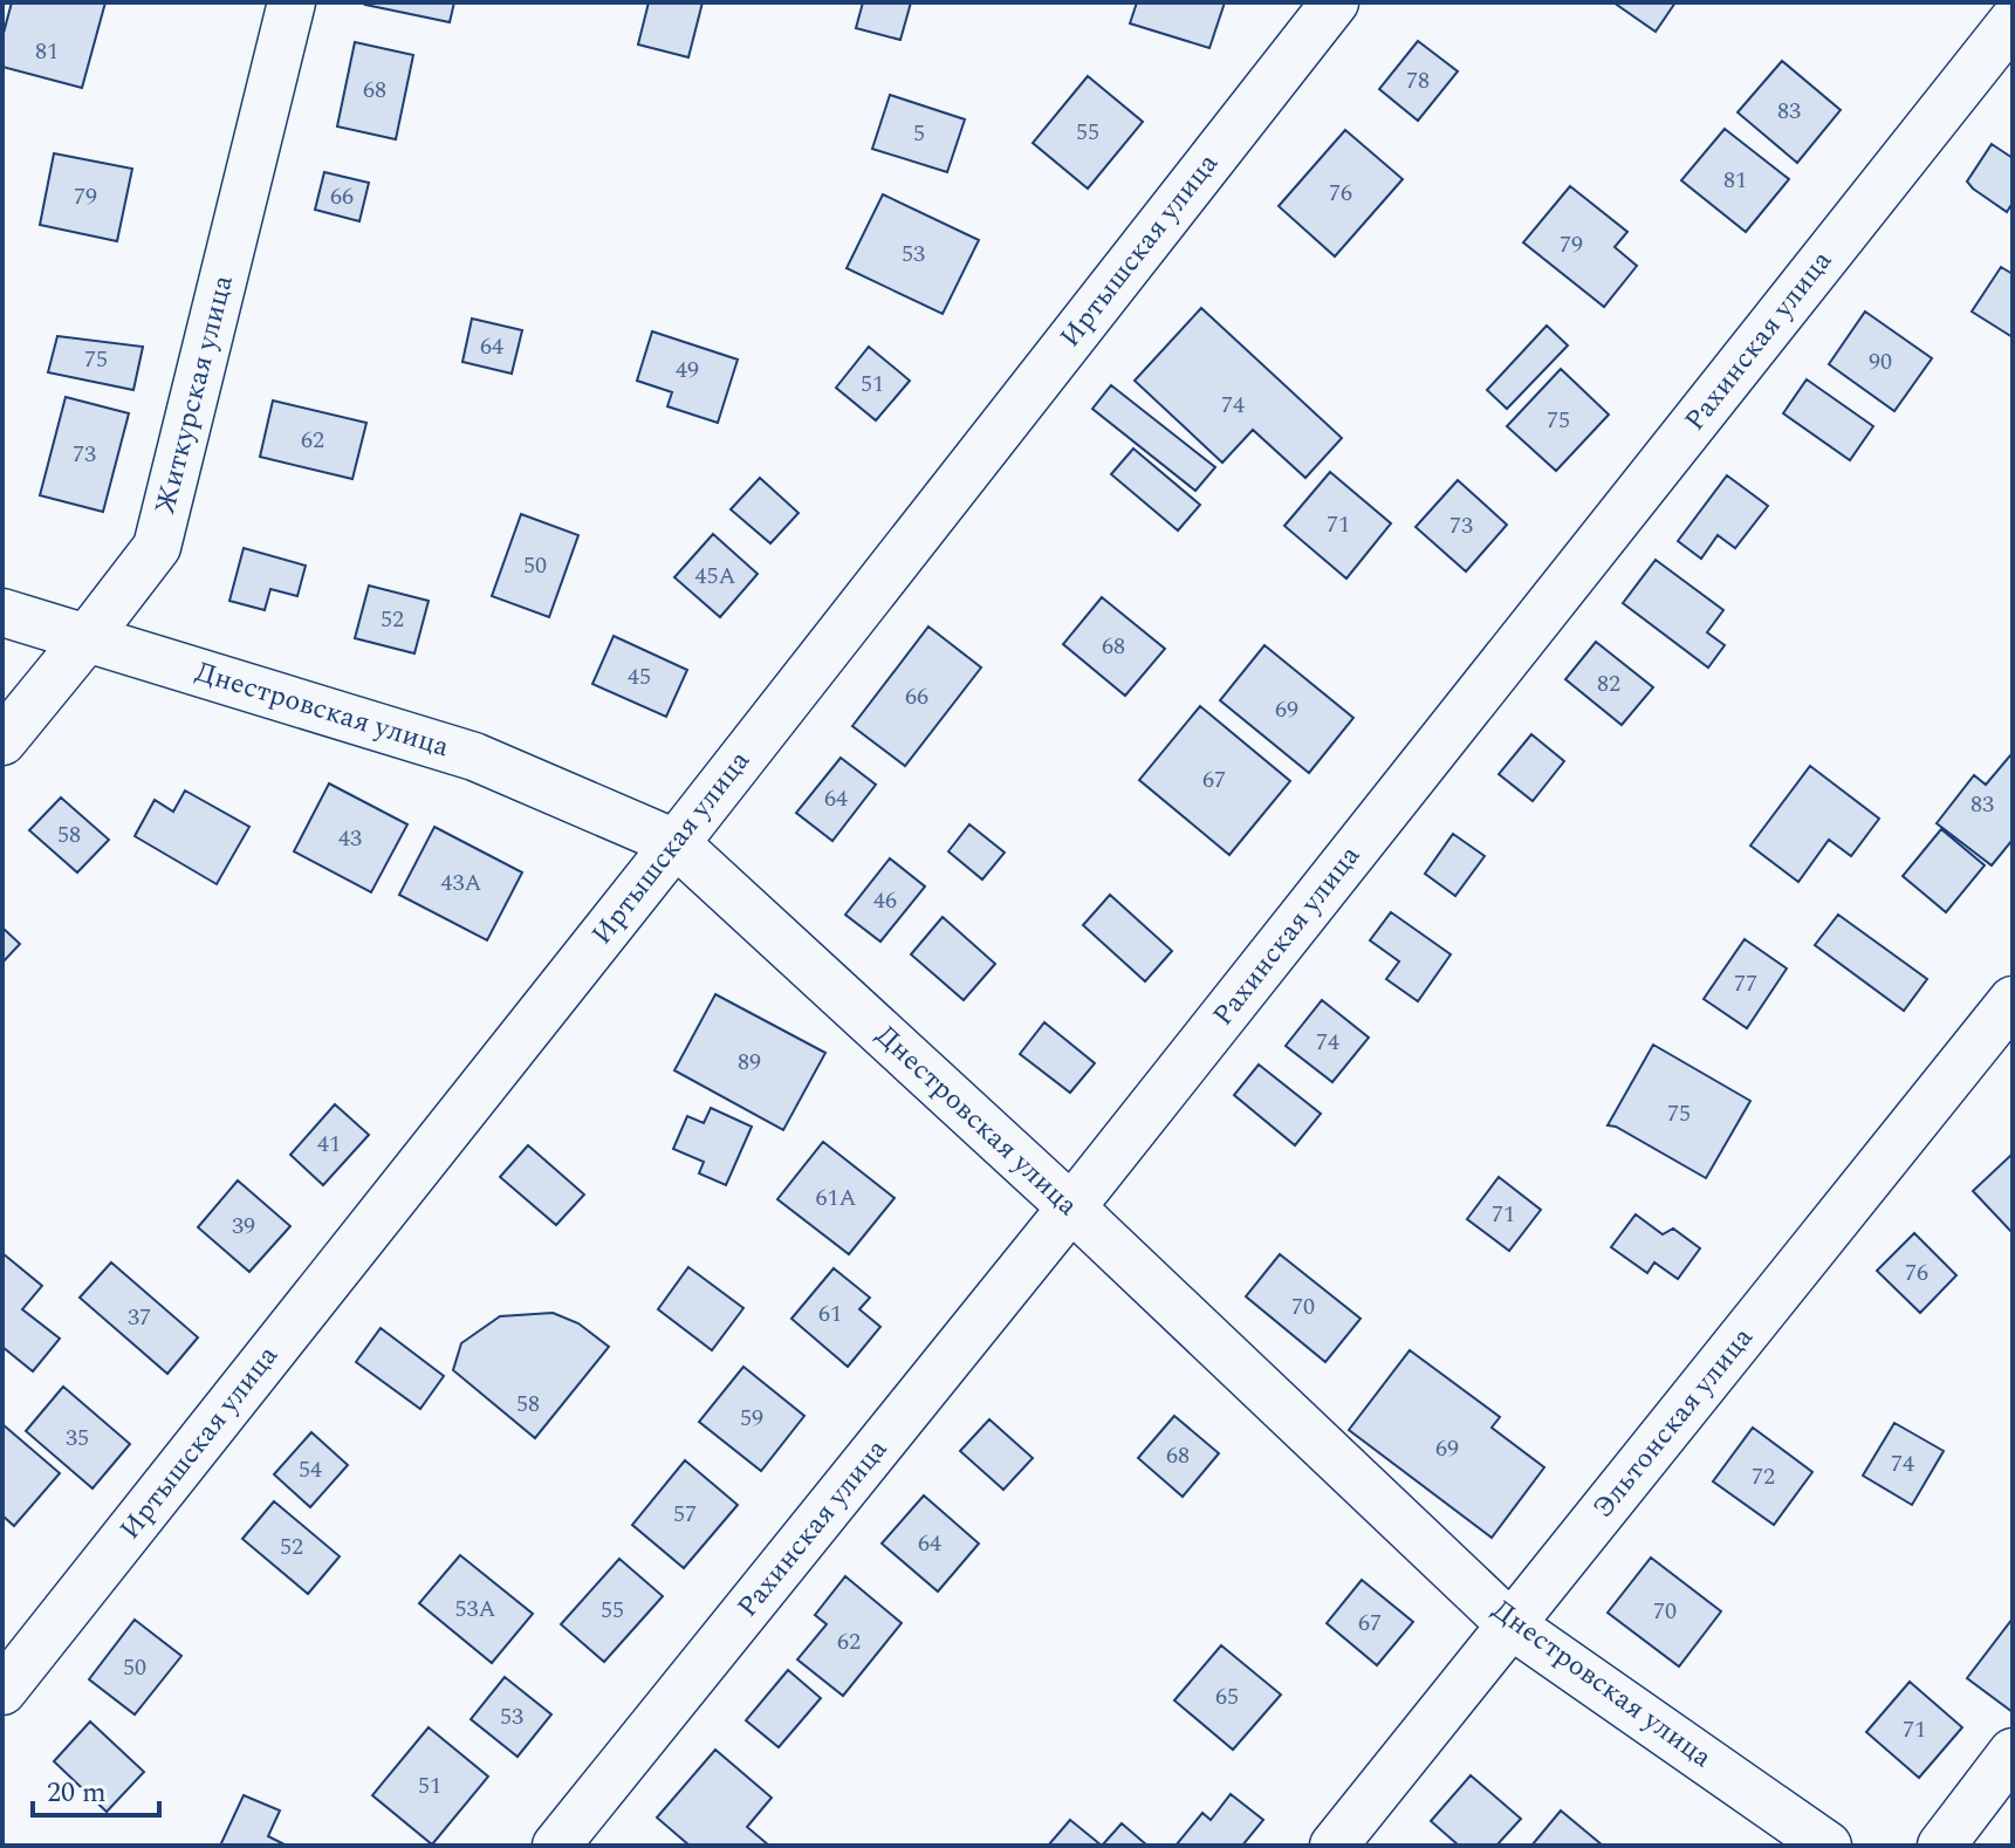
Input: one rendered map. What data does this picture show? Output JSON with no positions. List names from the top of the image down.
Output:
{
  "streets": {
    "street": [
      "Иртышская улица",
      "Рахинская улица",
      "Житкурская улица",
      "Днестровская улица",
      "Эльтонская улица"
    ]
  },
  "crossings": [
    ["Иртышская улица", "Днестровская улица"],
    ["Рахинская улица", "Днестровская улица"],
    ["Житкурская улица", "Днестровская улица"],
    ["Днестровская улица", "Эльтонская улица"]
  ],
  "house_numbers": [
    "81",
    "78",
    "68",
    "83",
    "55",
    "5",
    "81",
    "76",
    "79",
    "66",
    "79",
    "53",
    "64",
    "75",
    "90",
    "49",
    "51",
    "74",
    "75",
    "62",
    "73",
    "71",
    "73",
    "50",
    "45А",
    "52",
    "68",
    "45",
    "82",
    "66",
    "69",
    "67",
    "64",
    "83",
    "58",
    "43",
    "43А",
    "46",
    "77",
    "74",
    "89",
    "75",
    "41",
    "61А",
    "71",
    "39",
    "76",
    "70",
    "61",
    "37",
    "58",
    "59",
    "35",
    "69",
    "68",
    "74",
    "54",
    "72",
    "57",
    "64",
    "52",
    "53А",
    "55",
    "70",
    "67",
    "62",
    "50",
    "65",
    "53",
    "71",
    "51"
  ],
  "scale_bar": "20 m"
}
